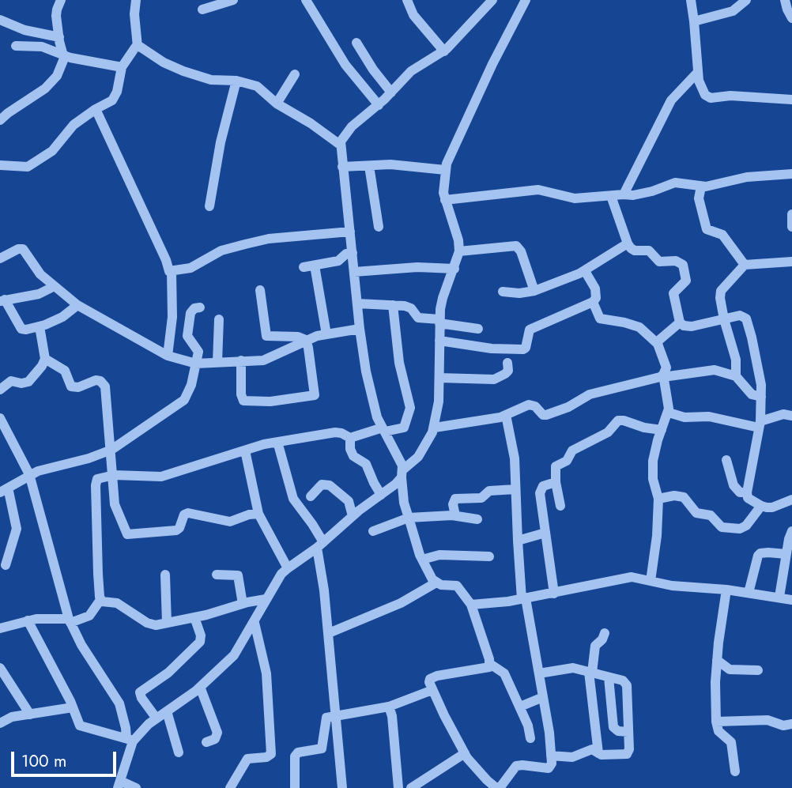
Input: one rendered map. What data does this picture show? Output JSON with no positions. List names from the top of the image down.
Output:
{
  "scale_bar": "100 m"
}
